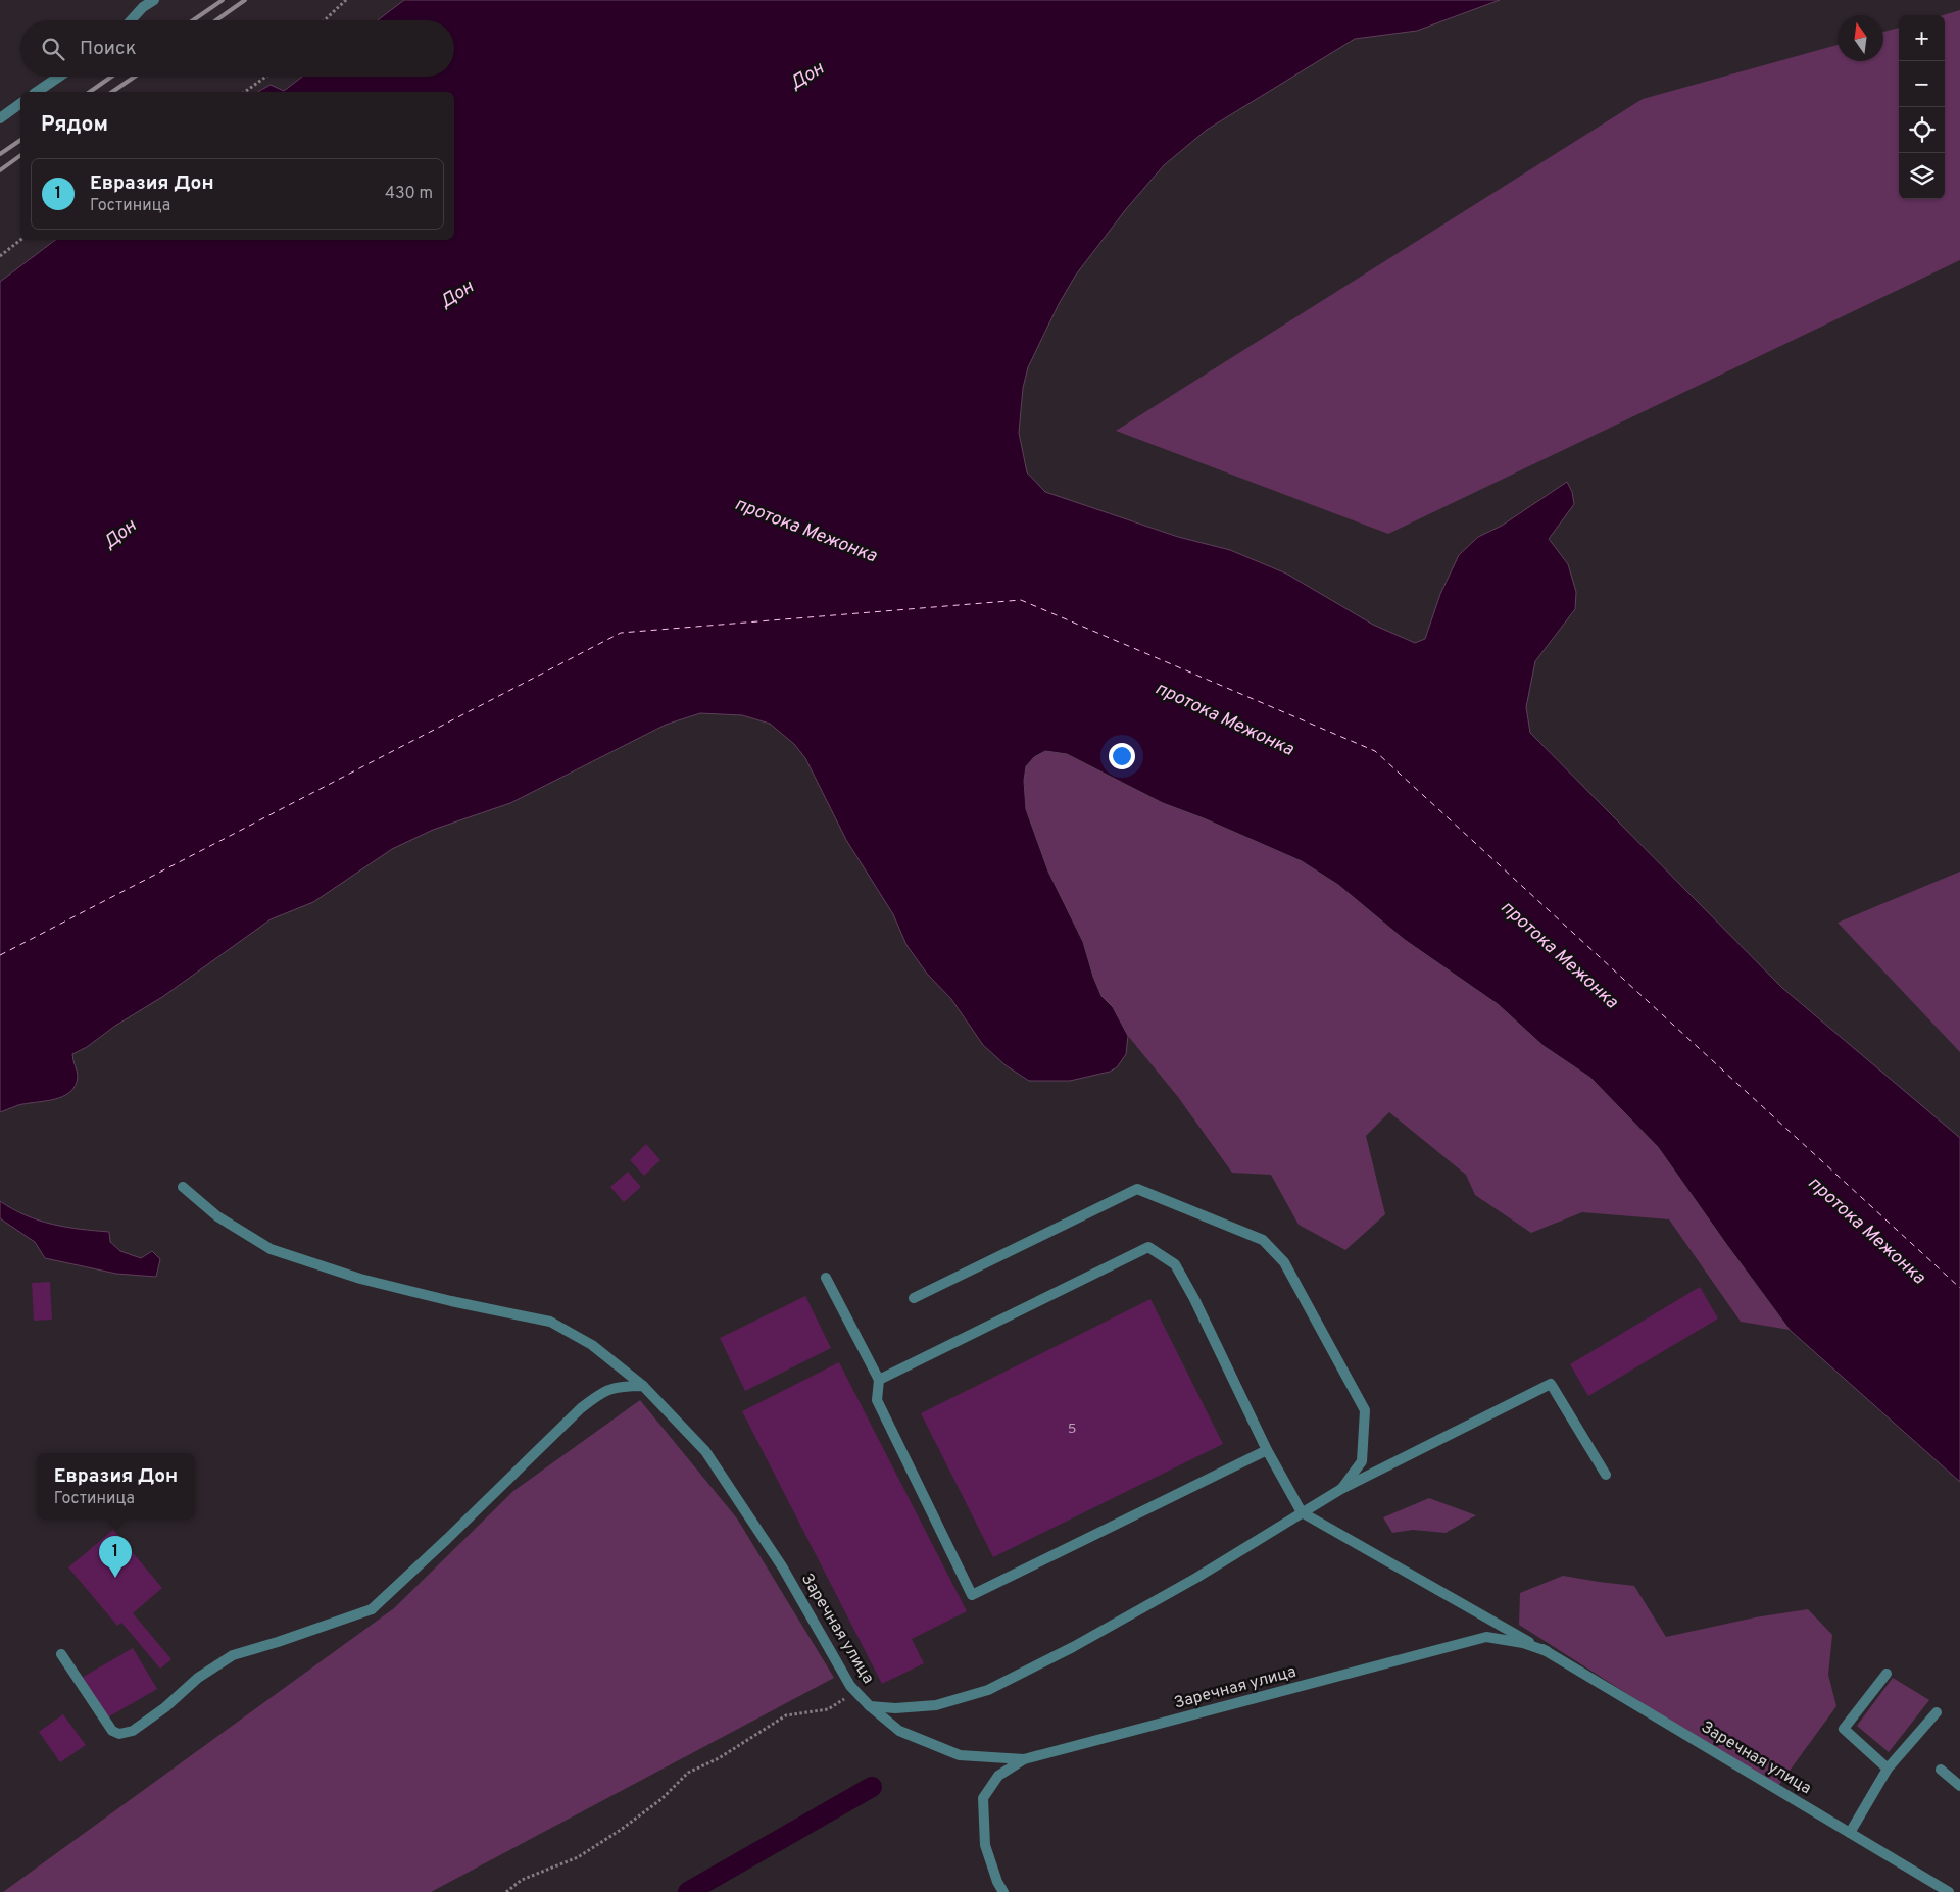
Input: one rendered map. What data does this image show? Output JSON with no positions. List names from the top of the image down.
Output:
{
  "streets": {
    "street": ["Заречная улица"]
  },
  "water": ["Дон", "протока Межонка"],
  "house_numbers": ["5"],
  "north": "top",
  "page": {
    "map_buttons": ["+", "−"],
    "search": "Поиск",
    "heading": "Рядом",
    "list": [
      {
        "mark": "1",
        "name": "Евразия Дон",
        "note": "Гостиница",
        "value": "430 m"
      }
    ],
    "popup": ["Евразия Дон", "Гостиница"],
    "pins": "1"
  }
}
